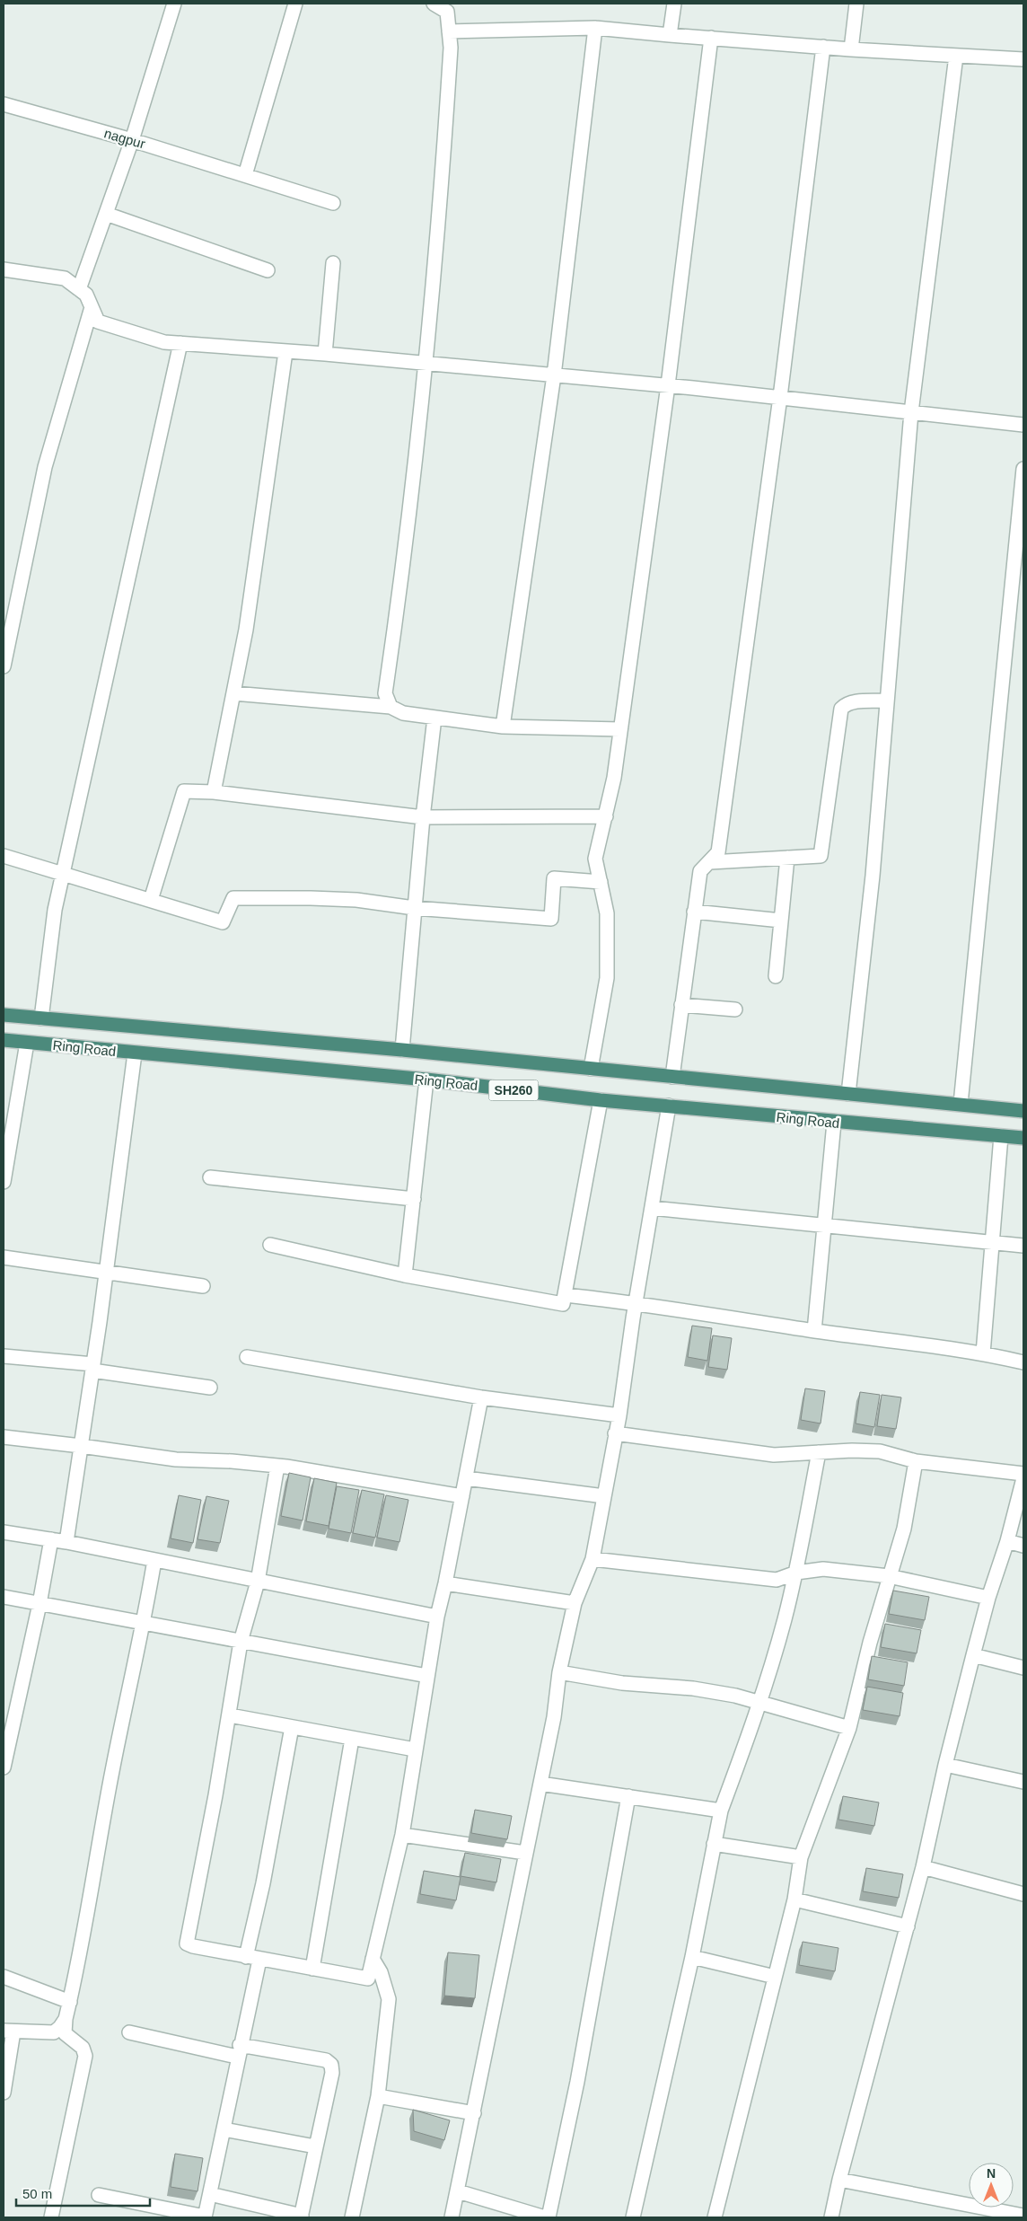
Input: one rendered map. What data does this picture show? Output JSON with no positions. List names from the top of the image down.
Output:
{
  "streets": {
    "highway": ["Ring Road", "SH260"],
    "street": ["nagpur"]
  },
  "scale_bar": "50 m",
  "north": "top"
}
